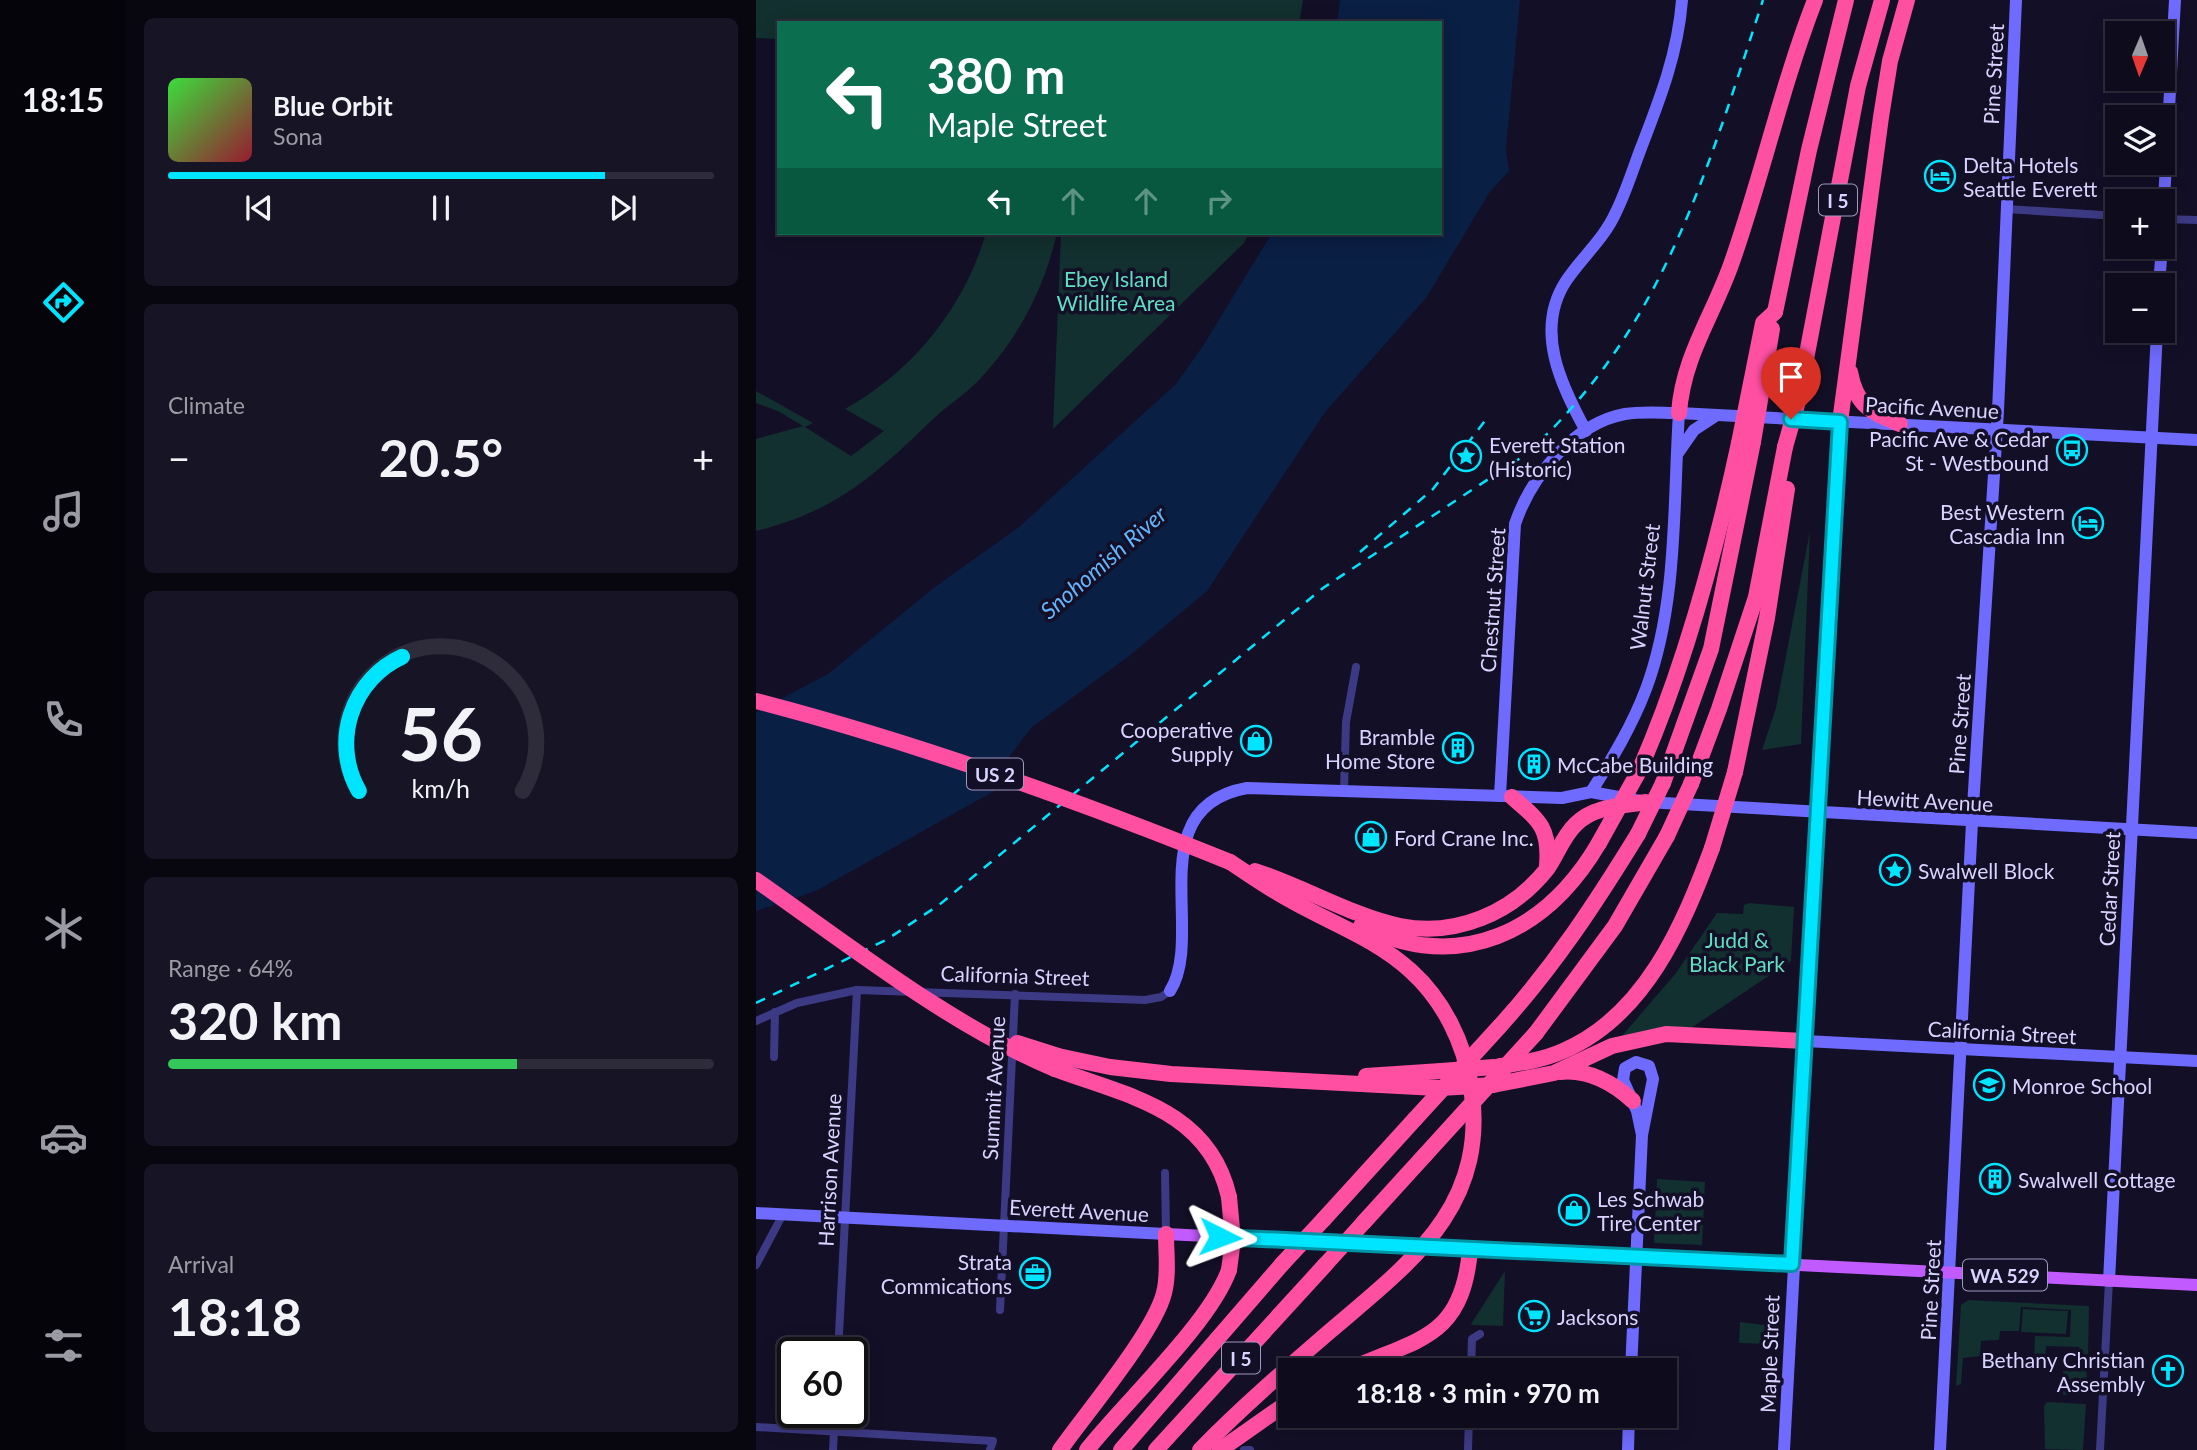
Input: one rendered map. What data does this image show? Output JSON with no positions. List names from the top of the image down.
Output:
{
  "streets": {
    "highway": ["I 5", "US 2"],
    "main road": ["Everett Avenue", "WA 529"],
    "street": [
      "Pine Street",
      "Pacific Avenue",
      "Walnut Street",
      "Chestnut Street",
      "Hewitt Avenue",
      "Cedar Street",
      "California Street",
      "Summit Avenue",
      "Harrison Avenue",
      "Maple Street"
    ]
  },
  "crossings": [
    ["Pine Street", "Pacific Avenue"],
    ["Pine Street", "Hewitt Avenue"],
    ["Pine Street", "California Street"],
    ["Pine Street", "Everett Avenue"],
    ["Pacific Avenue", "Walnut Street"],
    ["Pacific Avenue", "Chestnut Street"],
    ["Pacific Avenue", "Cedar Street"],
    ["Pacific Avenue", "Maple Street"],
    ["Walnut Street", "Hewitt Avenue"],
    ["Chestnut Street", "Hewitt Avenue"],
    ["Hewitt Avenue", "Cedar Street"],
    ["Hewitt Avenue", "California Street"],
    ["Hewitt Avenue", "Maple Street"],
    ["Cedar Street", "California Street"],
    ["Cedar Street", "Everett Avenue"],
    ["California Street", "Summit Avenue"],
    ["California Street", "Harrison Avenue"],
    ["California Street", "Maple Street"],
    ["Summit Avenue", "Everett Avenue"],
    ["Harrison Avenue", "Everett Avenue"],
    ["Everett Avenue", "Maple Street"]
  ],
  "water": ["Snohomish River"],
  "parks": ["Ebey Island Wildlife Area", "Judd & Black Park"],
  "places": {
    "hotel": ["Delta Hotels Seattle Everett", "Best Western Cascadia Inn"],
    "bus stop": ["Pacific Ave & Cedar St - Westbound"],
    "place": ["Everett Station (Historic)", "Swalwell Block"],
    "shop": ["Cooperative Supply", "Ford Crane Inc.", "Les Schwab Tire Center"],
    "building": ["Bramble Home Store", "McCabe Building", "Swalwell Cottage"],
    "school or university": ["Monroe School"],
    "office": ["Strata Commications"],
    "supermarket": ["Jacksons"],
    "church": ["Bethany Christian Assembly"]
  },
  "north": "bottom",
  "page": {
    "tabs": "18:15",
    "map_buttons": ["+", "−"],
    "turn": ["380 m", "Maple Street"],
    "song": ["Blue Orbit", "Sona"],
    "tile": [
      "Climate",
      ["Range · 64%", "320 km"],
      ["Arrival", "18:18"]
    ],
    "heat": ["−", "20.5°", "+"],
    "limit": "60",
    "trip": "18:18 · 3 min · 970 m",
    "gauge": ["56", "km/h"]
  }
}
